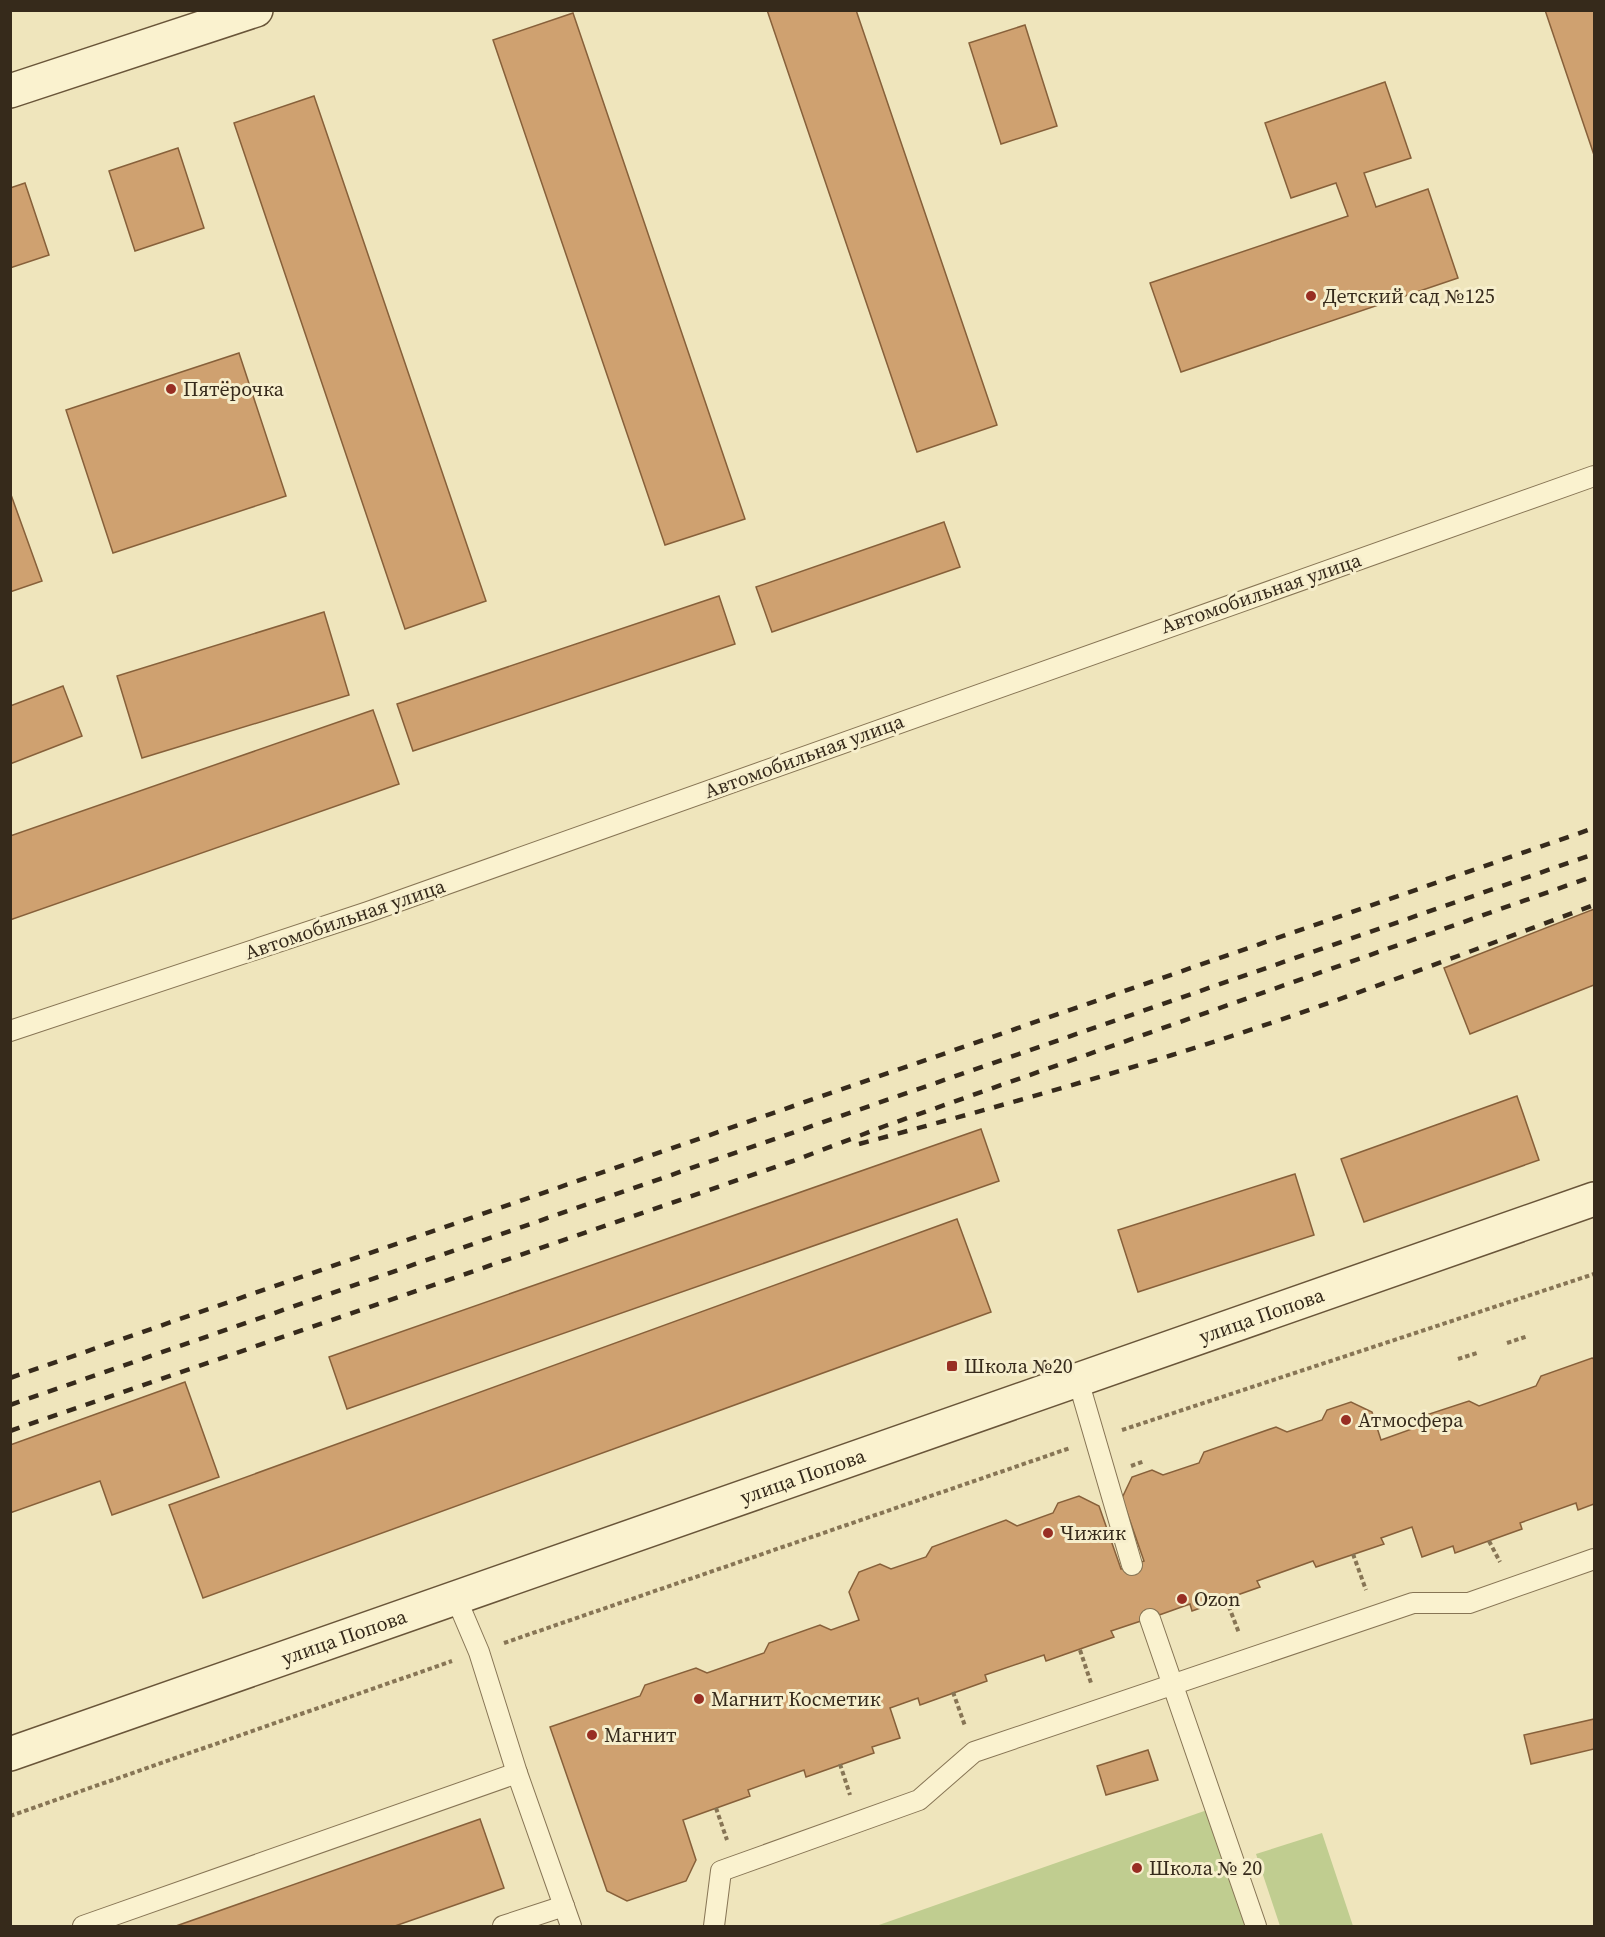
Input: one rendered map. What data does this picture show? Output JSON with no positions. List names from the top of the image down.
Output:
{
  "streets": {
    "street": ["улица Попова"],
    "lane": ["Автомобильная улица"]
  },
  "places": {
    "other": [
      "Детский сад №125",
      "Пятёрочка",
      "Атмосфера",
      "Чижик",
      "Ozon",
      "Магнит Косметик",
      "Магнит",
      "Школа № 20"
    ],
    "transit": ["Школа №20"]
  }
}
